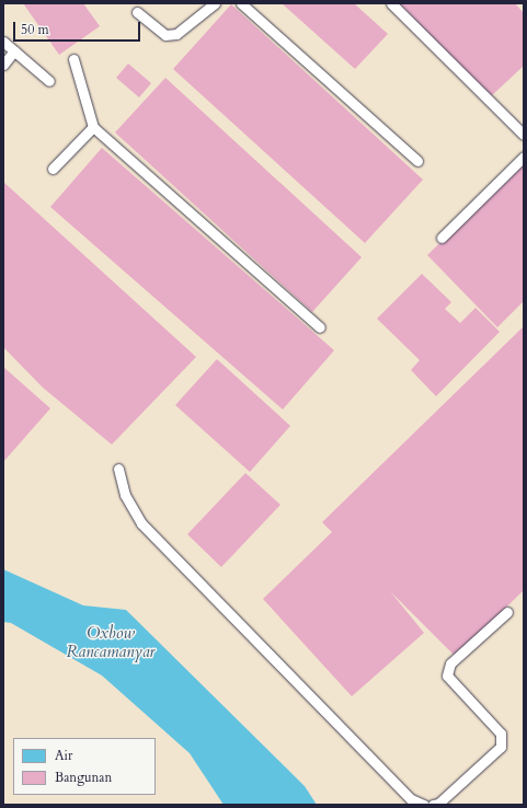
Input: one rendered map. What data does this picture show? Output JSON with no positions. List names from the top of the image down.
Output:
{
  "water": ["Oxbow Rancamanyar"],
  "legend": ["Air", "Bangunan"],
  "scale_bar": "50 m"
}
